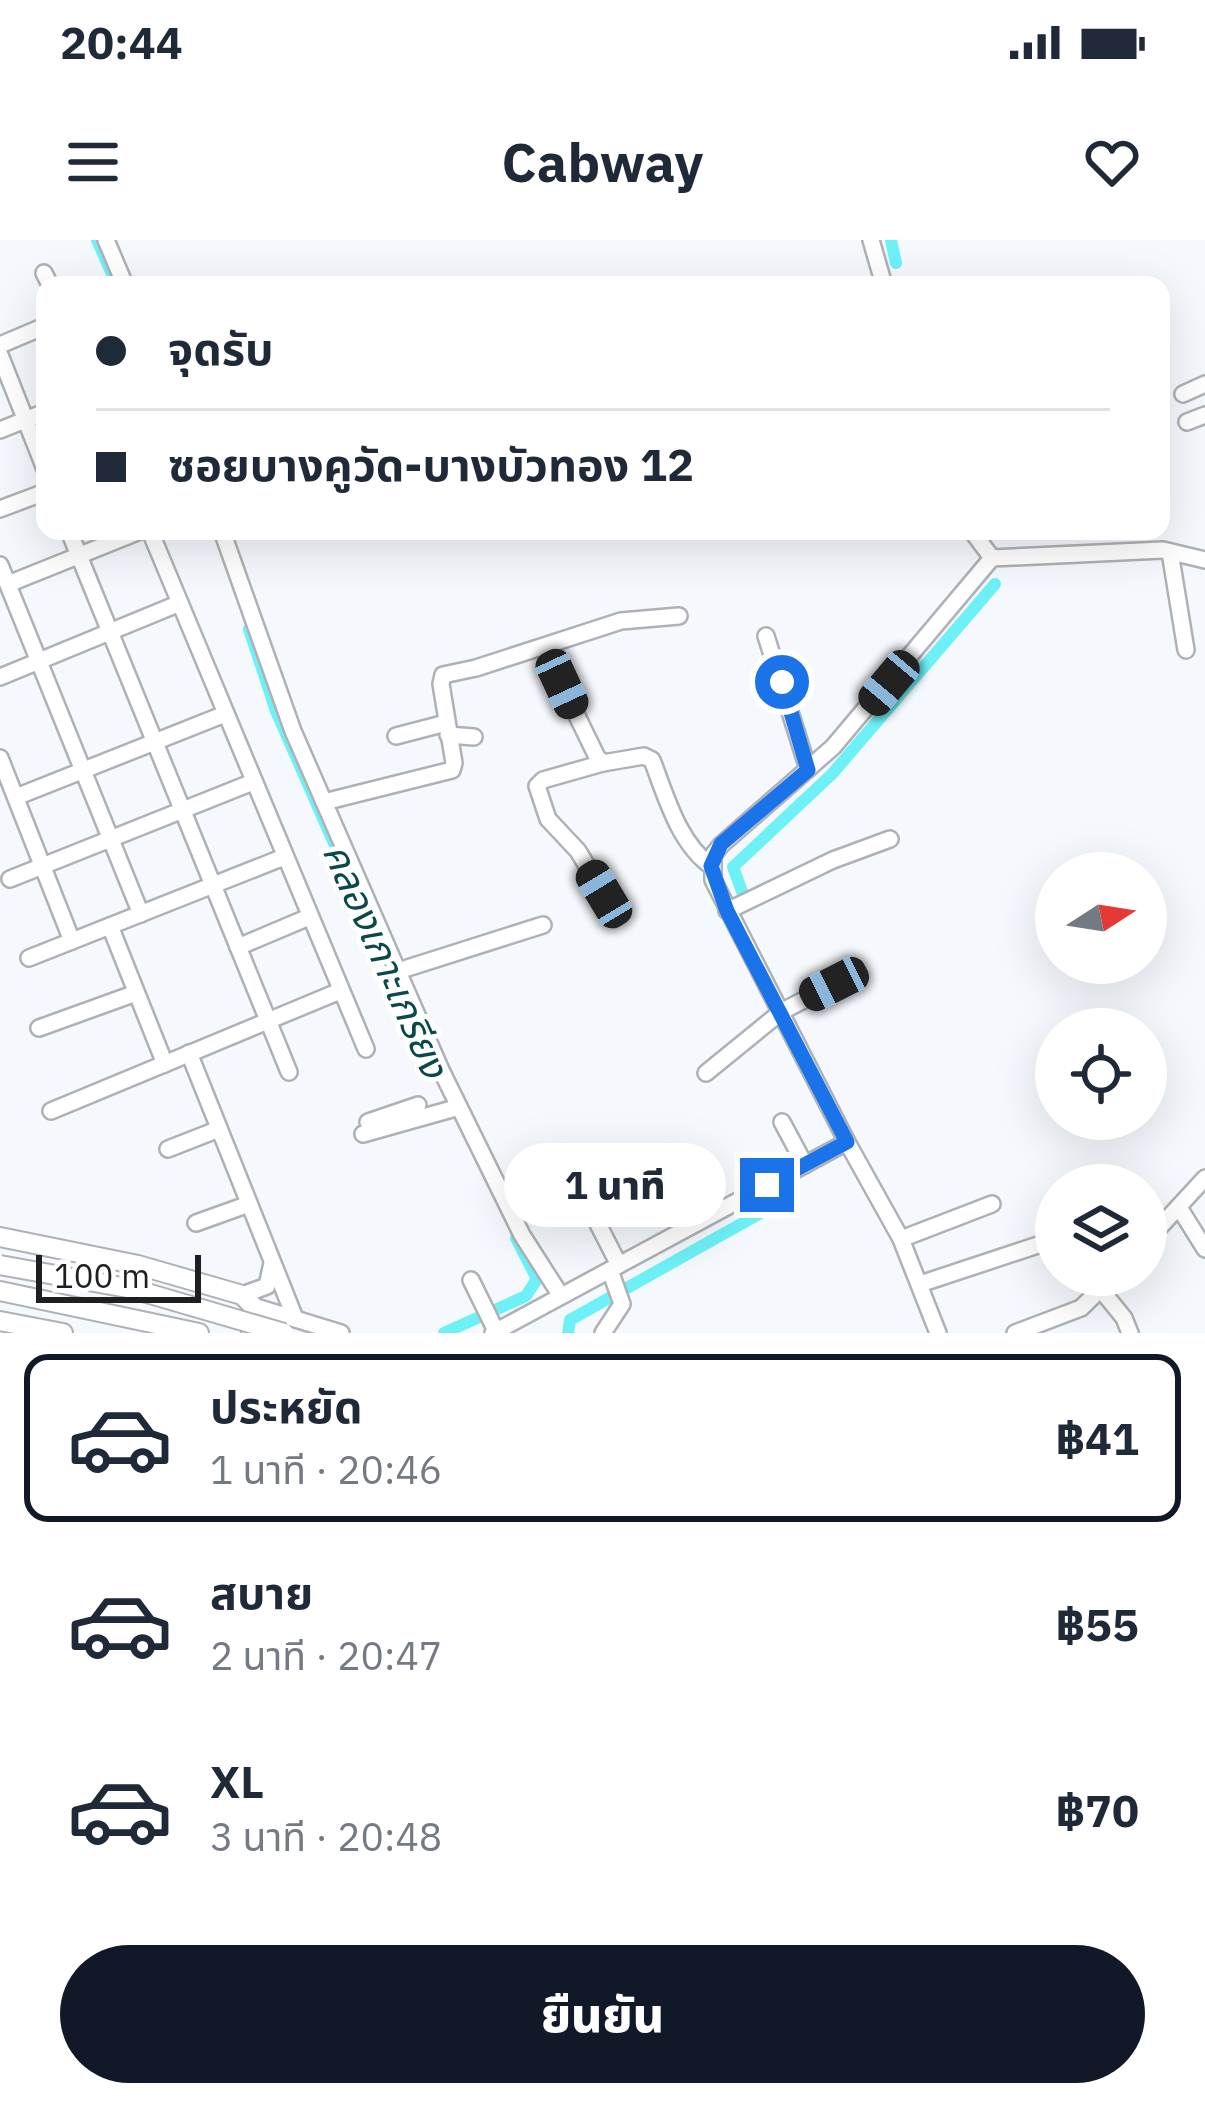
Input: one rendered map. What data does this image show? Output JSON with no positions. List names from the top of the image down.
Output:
{
  "water": ["คลองเกาะเกรียง"],
  "scale_bar": "100 m",
  "north": "right",
  "page": {
    "status": "20:44",
    "header": "Cabway",
    "banner": ["จุดรับ", "ซอยบางคูวัด-บางบัวทอง 12"],
    "bubble": "1 นาที",
    "scale": "100 m",
    "list": [
      {
        "name": "ประหยัด",
        "note": "1 นาที · 20:46",
        "value": "฿41"
      },
      {
        "name": "สบาย",
        "note": "2 นาที · 20:47",
        "value": "฿55"
      },
      {
        "name": "XL",
        "note": "3 นาที · 20:48",
        "value": "฿70"
      }
    ],
    "buttons": "ยืนยัน"
  }
}
